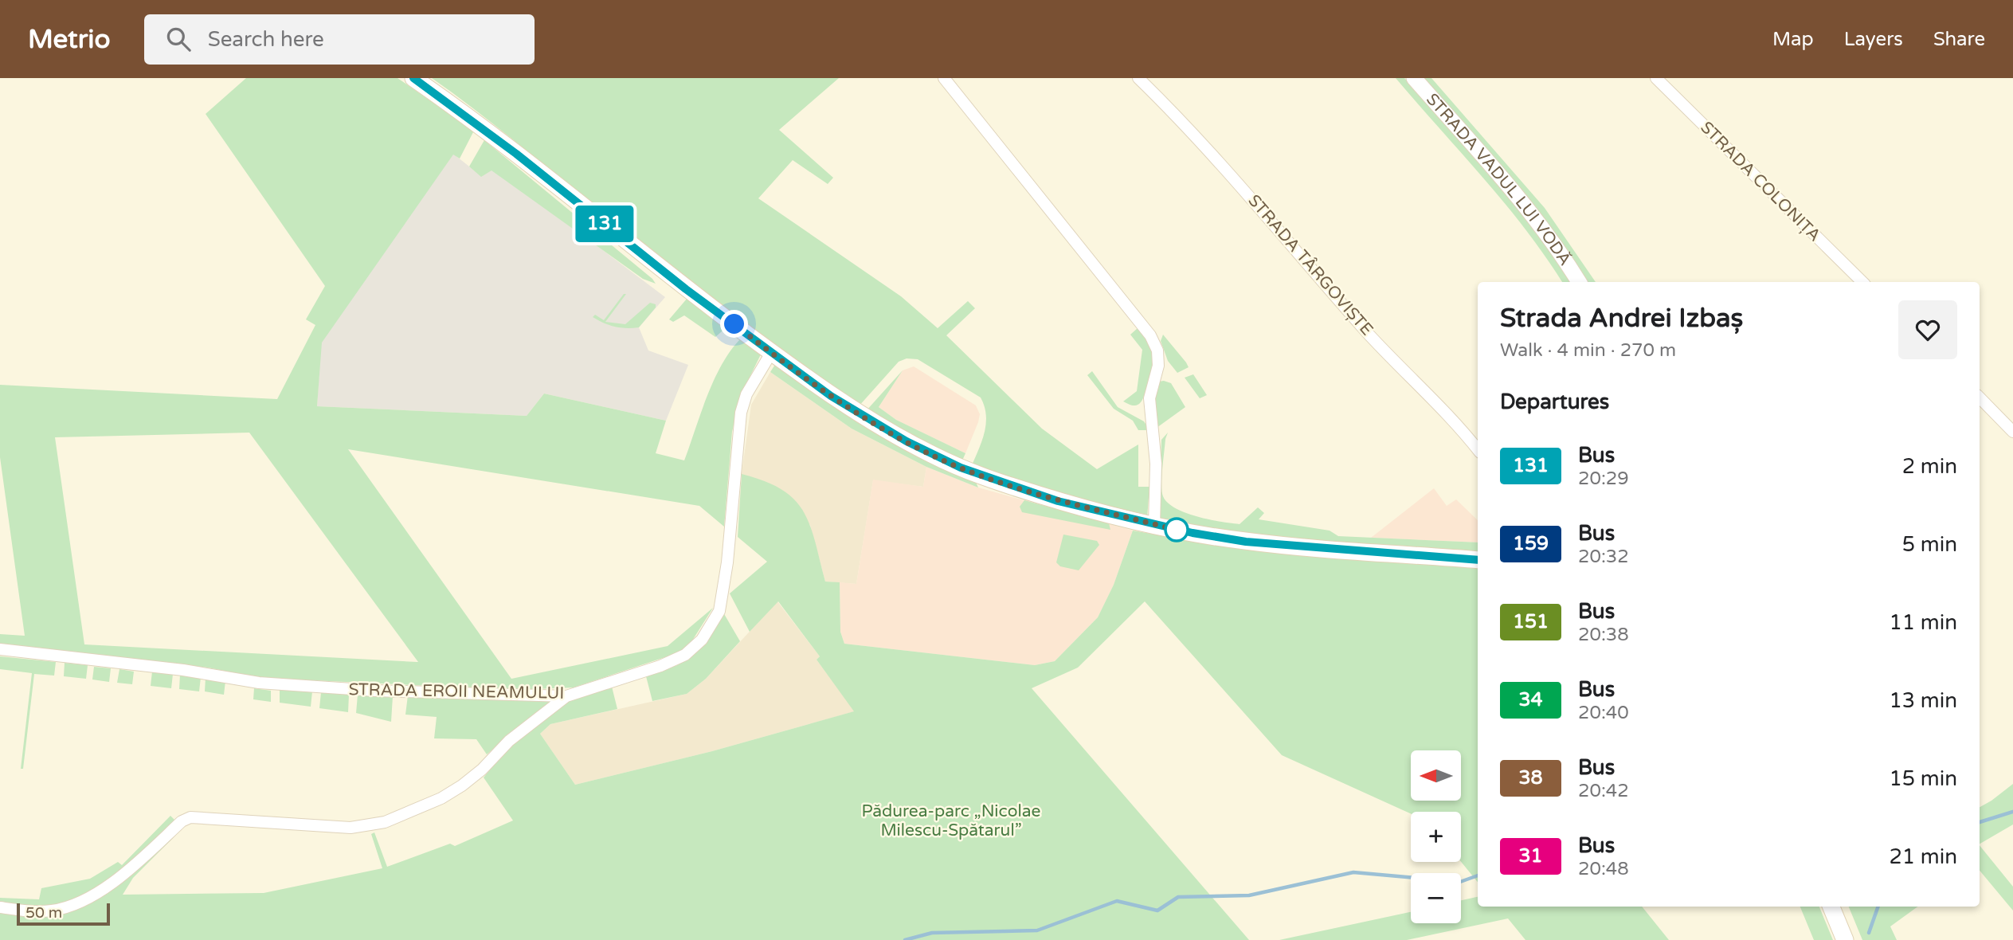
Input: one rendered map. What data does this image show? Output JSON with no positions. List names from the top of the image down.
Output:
{
  "streets": {
    "street": [
      "STRADA VADUL LUI VODĂ",
      "STRADA COLONIȚA",
      "STRADA TÂRGOVIȘTE",
      "STRADA EROII NEAMULUI"
    ]
  },
  "parks": ["Pădurea-parc „Nicolae Milescu-Spătarul”"],
  "lines": ["bus line 131"],
  "scale_bar": "50 m",
  "north": "left",
  "page": {
    "header": "Metrio",
    "search": "Search here",
    "nav": ["Map", "Layers", "Share"],
    "on_map": "131",
    "heading": [
      ["Strada Andrei Izbaș", "Walk · 4 min · 270 m"],
      "Departures"
    ],
    "list": [
      {
        "mark": "131",
        "name": "Bus",
        "note": "20:29",
        "value": "2 min"
      },
      {
        "mark": "159",
        "name": "Bus",
        "note": "20:32",
        "value": "5 min"
      },
      {
        "mark": "151",
        "name": "Bus",
        "note": "20:38",
        "value": "11 min"
      },
      {
        "mark": "34",
        "name": "Bus",
        "note": "20:40",
        "value": "13 min"
      },
      {
        "mark": "38",
        "name": "Bus",
        "note": "20:42",
        "value": "15 min"
      },
      {
        "mark": "31",
        "name": "Bus",
        "note": "20:48",
        "value": "21 min"
      }
    ],
    "map_buttons": ["+", "−"],
    "scale": "50 m"
  }
}
